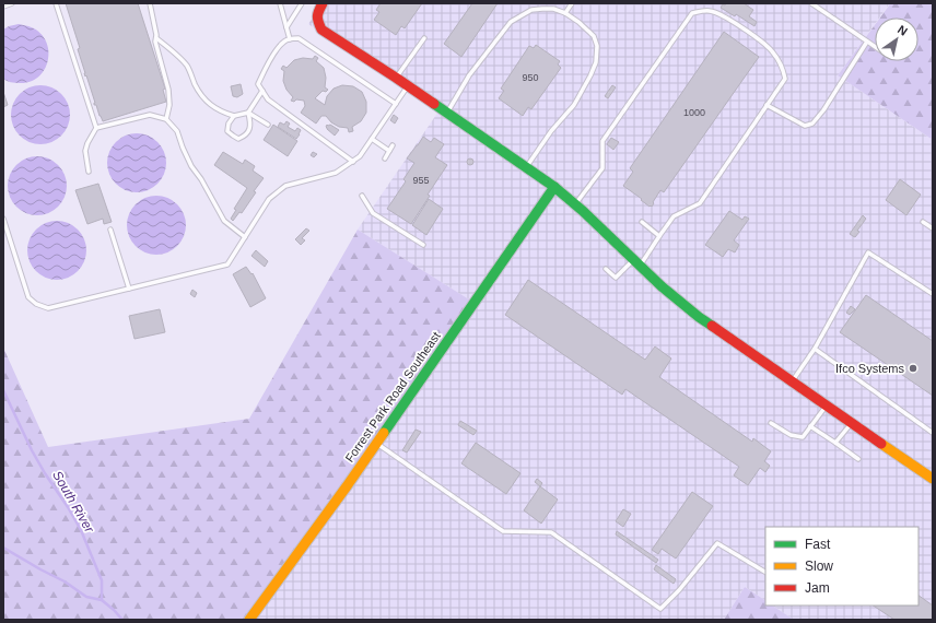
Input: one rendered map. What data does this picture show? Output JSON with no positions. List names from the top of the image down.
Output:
{
  "streets": {
    "street": ["Forrest Park Road Southeast"]
  },
  "water": ["South River"],
  "places": ["Ifco Systems"],
  "house_numbers": ["950", "1000", "955"],
  "legend": ["Fast", "Slow", "Jam"],
  "north": "top right"
}
